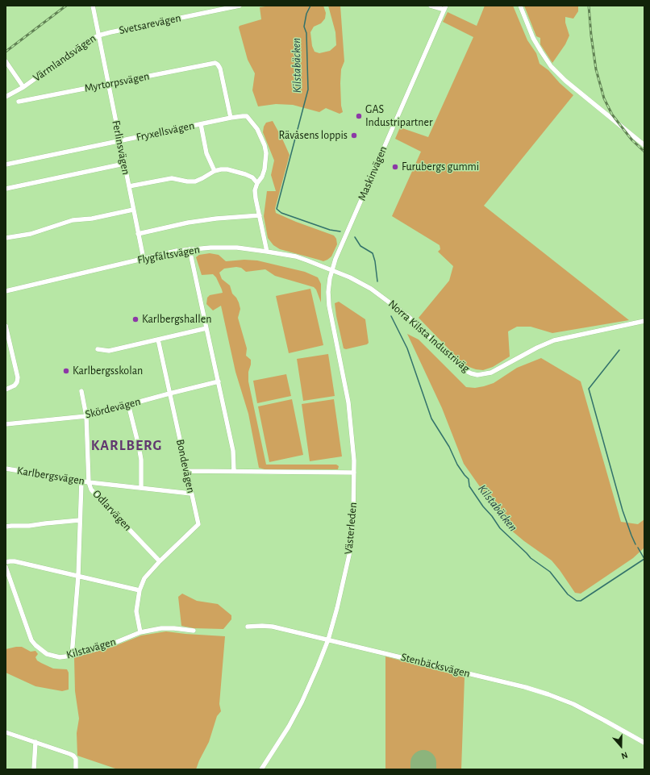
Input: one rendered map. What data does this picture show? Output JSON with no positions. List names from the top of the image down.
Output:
{
  "streets": {
    "street": [
      "Svetsarevägen",
      "Värmlandsvägen",
      "Myrtorpsvägen",
      "Fryxellsvägen",
      "Ferlinsvägen",
      "Maskinvägen",
      "Flygfältsvägen",
      "Norra Kilsta Industriväg",
      "Skördevägen",
      "Bondevägen",
      "Karlbergsvägen",
      "Odlarvägen",
      "Västerleden",
      "Kilstavägen",
      "Stenbäcksvägen"
    ]
  },
  "crossings": [
    ["Svetsarevägen", "Värmlandsvägen"],
    ["Svetsarevägen", "Ferlinsvägen"],
    ["Värmlandsvägen", "Ferlinsvägen"],
    ["Myrtorpsvägen", "Fryxellsvägen"],
    ["Myrtorpsvägen", "Ferlinsvägen"],
    ["Fryxellsvägen", "Ferlinsvägen"],
    ["Ferlinsvägen", "Flygfältsvägen"],
    ["Maskinvägen", "Flygfältsvägen"],
    ["Maskinvägen", "Norra Kilsta Industriväg"],
    ["Maskinvägen", "Västerleden"],
    ["Flygfältsvägen", "Norra Kilsta Industriväg"],
    ["Flygfältsvägen", "Västerleden"],
    ["Norra Kilsta Industriväg", "Västerleden"],
    ["Skördevägen", "Bondevägen"],
    ["Skördevägen", "Odlarvägen"],
    ["Bondevägen", "Karlbergsvägen"],
    ["Bondevägen", "Odlarvägen"],
    ["Bondevägen", "Kilstavägen"],
    ["Karlbergsvägen", "Odlarvägen"],
    ["Västerleden", "Stenbäcksvägen"]
  ],
  "districts": ["KARLBERG"],
  "water": ["Kilstabäcken"],
  "places": [
    "GAS Industripartner",
    "Rävåsens loppis",
    "Furubergs gummi",
    "Karlbergshallen",
    "Karlbergsskolan"
  ],
  "north": "bottom"
}
